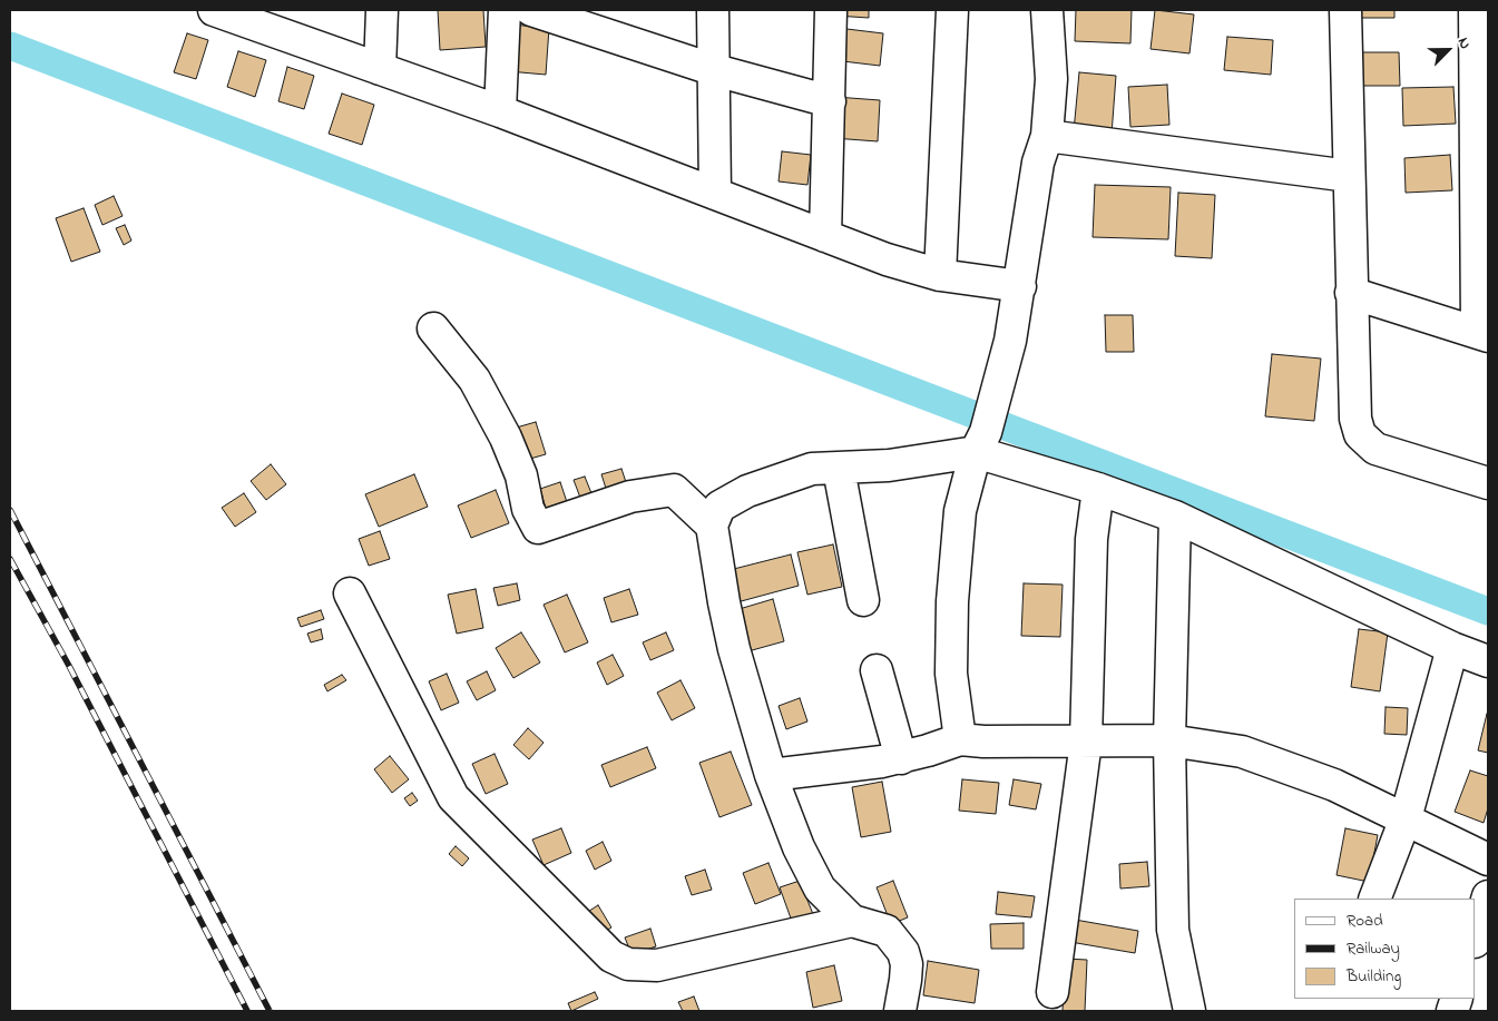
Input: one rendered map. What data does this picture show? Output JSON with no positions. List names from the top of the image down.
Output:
{
  "legend": ["Road", "Railway", "Building"],
  "north": "top right"
}
